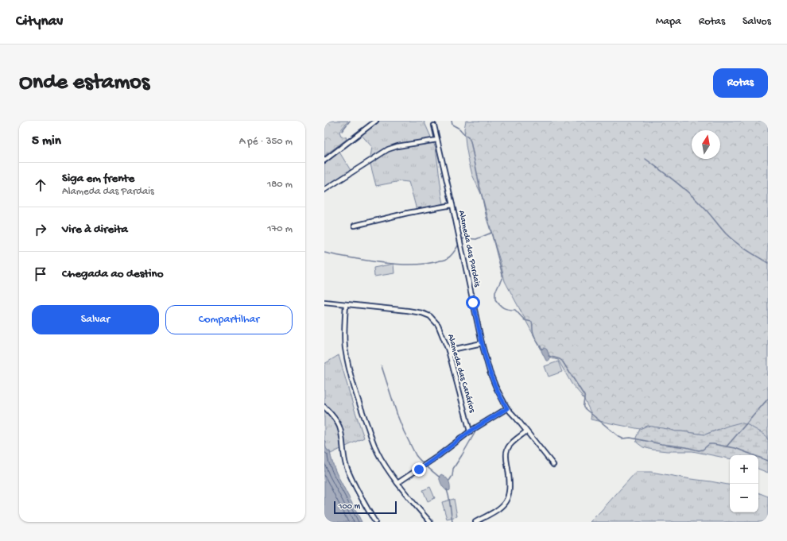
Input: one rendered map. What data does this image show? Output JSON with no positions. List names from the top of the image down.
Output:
{
  "streets": {
    "street": ["Alameda das Pardais", "Alameda das Canários"]
  },
  "scale_bar": "100 m",
  "north": "top",
  "page": {
    "header": "Citynav",
    "nav": ["Mapa", "Rotas", "Salvos"],
    "buttons": [
      "Rotas",
      ["Salvar", "Compartilhar"]
    ],
    "title": "Onde estamos",
    "heading": ["5 min", "A pé · 350 m"],
    "list": [
      ["Siga em frente", "Alameda das Pardais", "180 m"],
      ["Vire à direita", "170 m"],
      "Chegada ao destino"
    ],
    "map_buttons": ["+", "−"],
    "scale": "100 m"
  }
}
